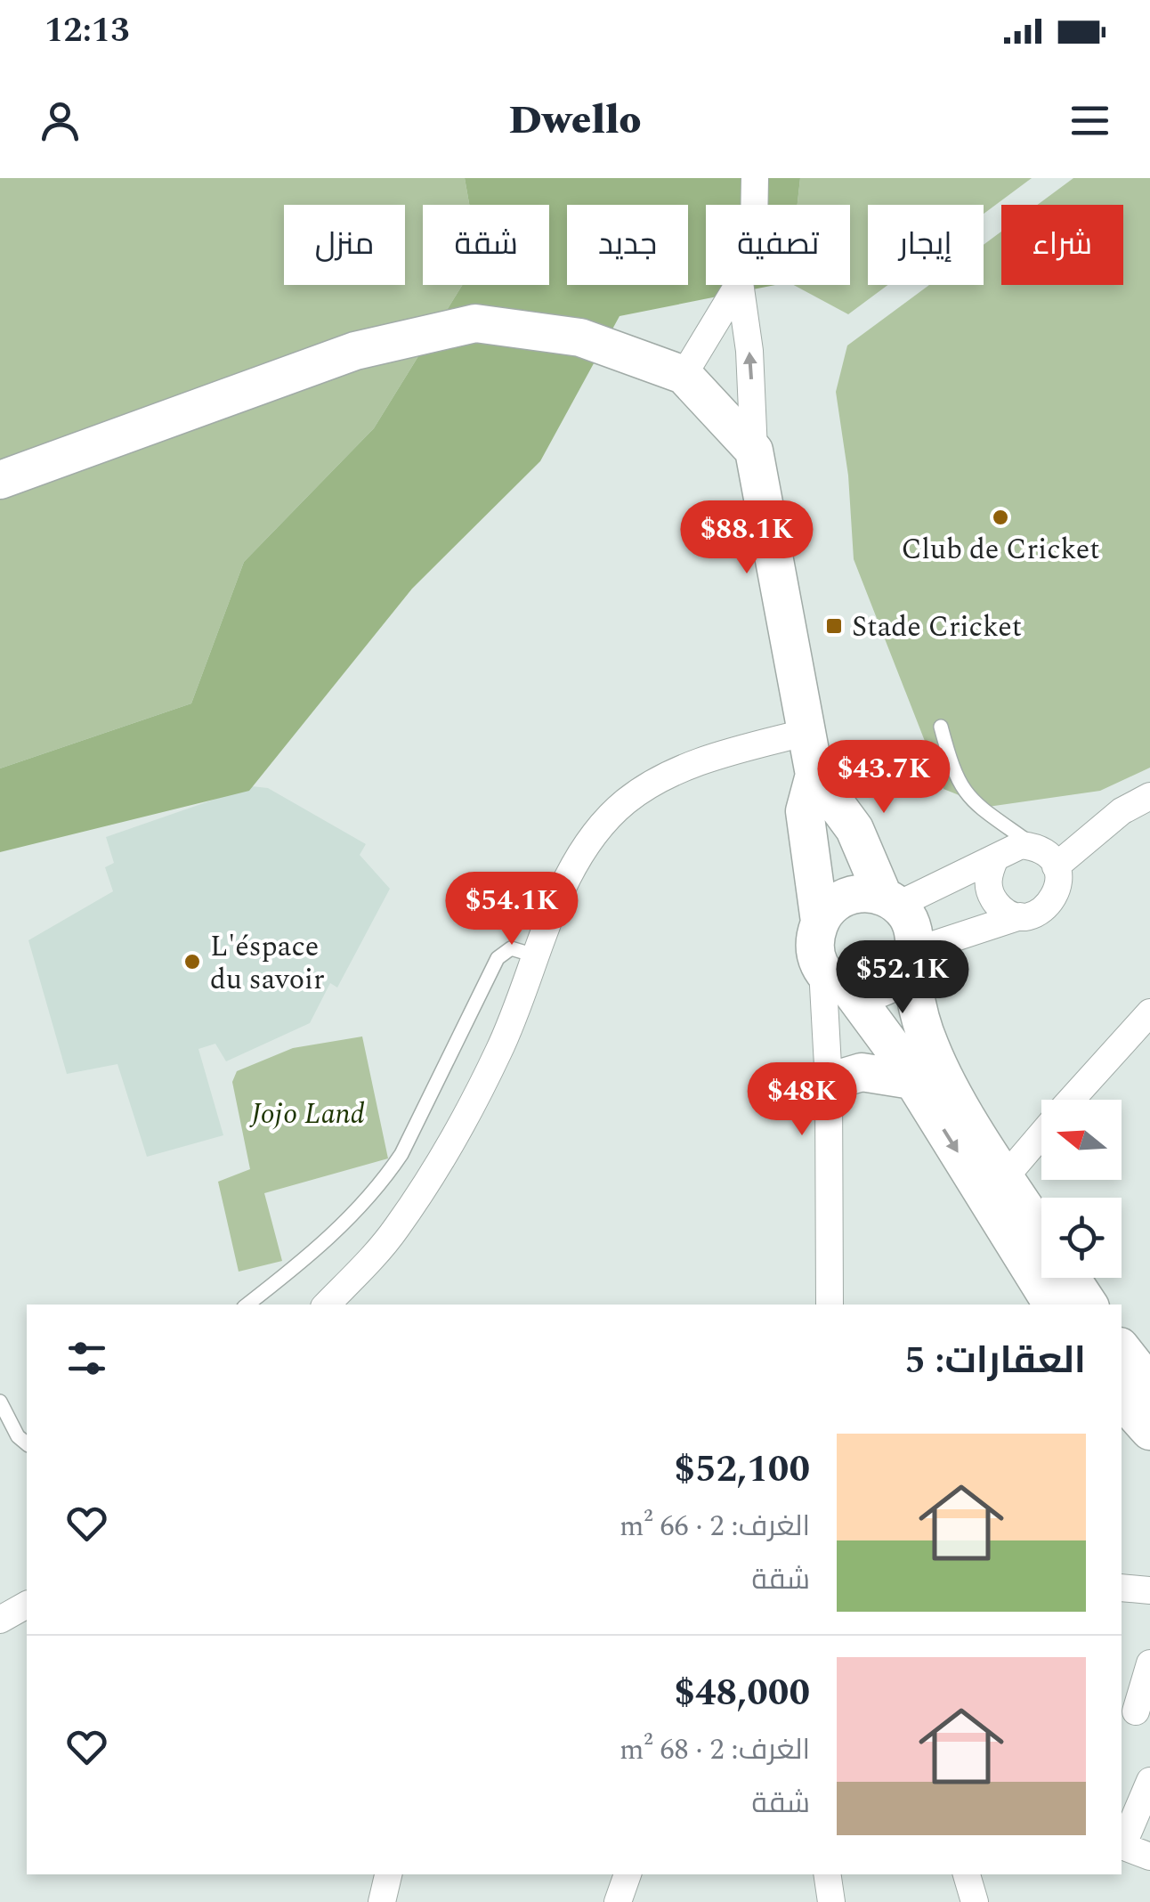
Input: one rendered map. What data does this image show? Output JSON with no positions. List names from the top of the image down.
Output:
{
  "parks": ["Jojo Land"],
  "places": {
    "other": ["Club de Cricket", "L'éspace du savoir"],
    "transit": ["Stade Cricket"]
  },
  "north": "left",
  "page": {
    "status": "12:13",
    "header": "Dwello",
    "chip": [
      "شراء",
      "إيجار",
      "تصفية",
      "جديد",
      "شقة",
      "منزل"
    ],
    "price": [
      "$88.1K",
      "$43.7K",
      "$54.1K",
      "$52.1K",
      "$48K"
    ],
    "heading": "العقارات: 5",
    "list": [
      {
        "name": "$52,100",
        "note": "الغرف: 2 · 66 m² · شقة"
      },
      {
        "name": "$48,000",
        "note": "الغرف: 2 · 68 m² · شقة"
      }
    ]
  }
}
